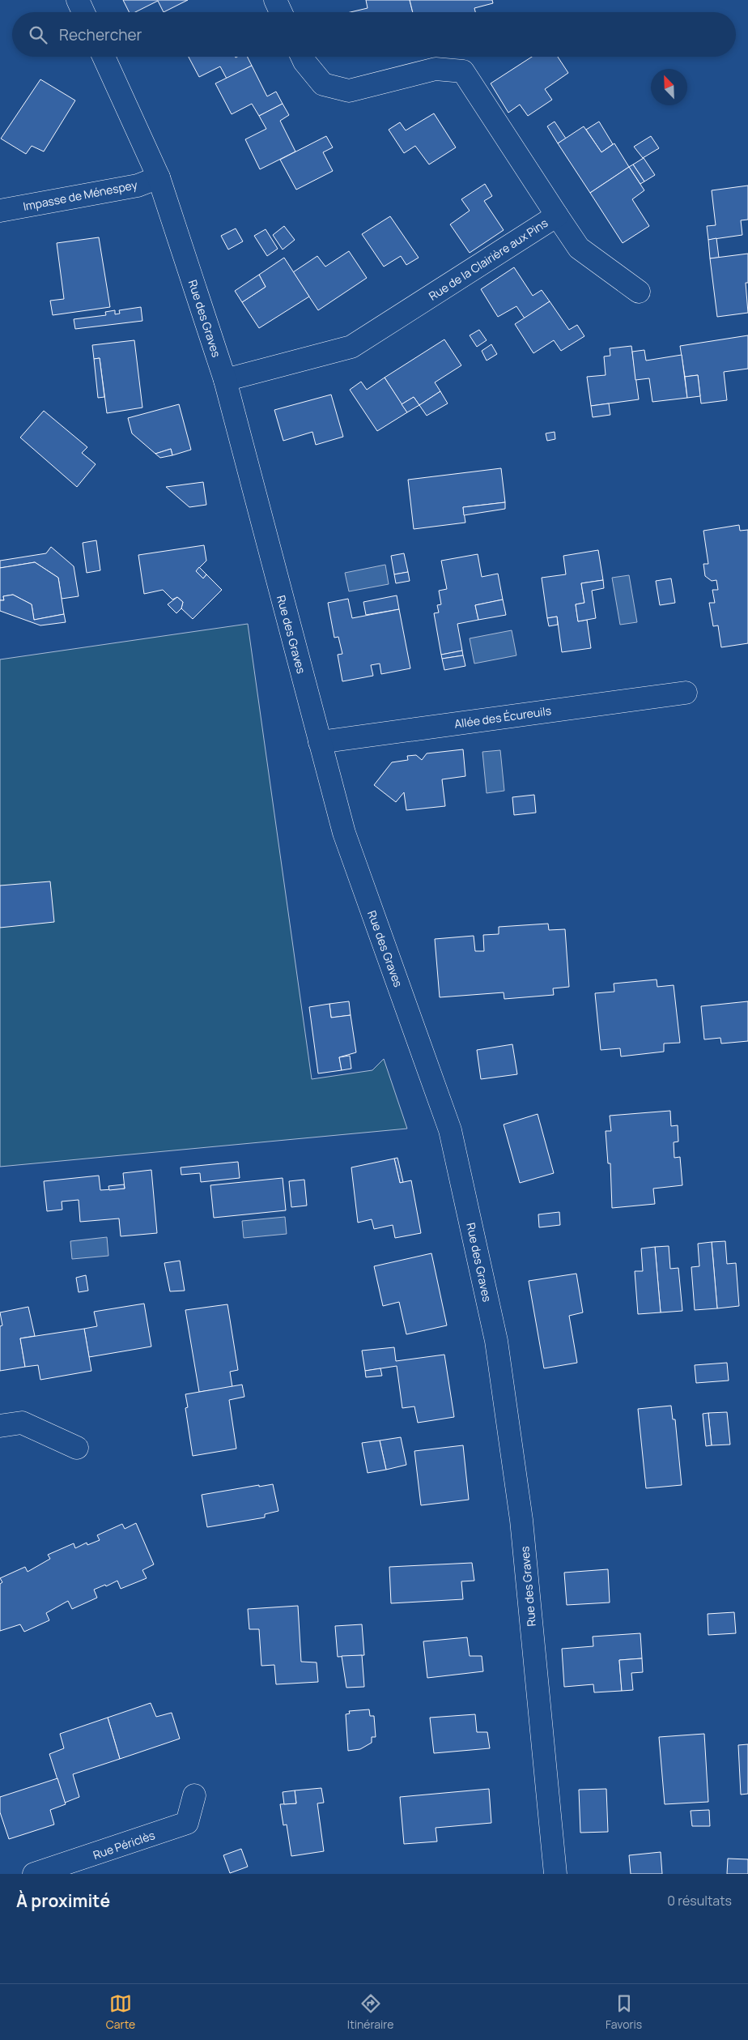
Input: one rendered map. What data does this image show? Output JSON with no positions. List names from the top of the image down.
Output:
{
  "streets": {
    "street": [
      "Impasse de Ménespey",
      "Rue de la Clairière aux Pins",
      "Rue des Graves",
      "Allée des Écureuils",
      "Rue Périclès"
    ]
  },
  "crossings": [
    ["Impasse de Ménespey", "Rue des Graves"],
    ["Rue de la Clairière aux Pins", "Rue des Graves"],
    ["Rue des Graves", "Allée des Écureuils"]
  ],
  "north": "top left",
  "page": {
    "search": "Rechercher",
    "heading": ["À proximité", "0 résultats"],
    "nav": ["Carte", "Itinéraire", "Favoris"]
  }
}
